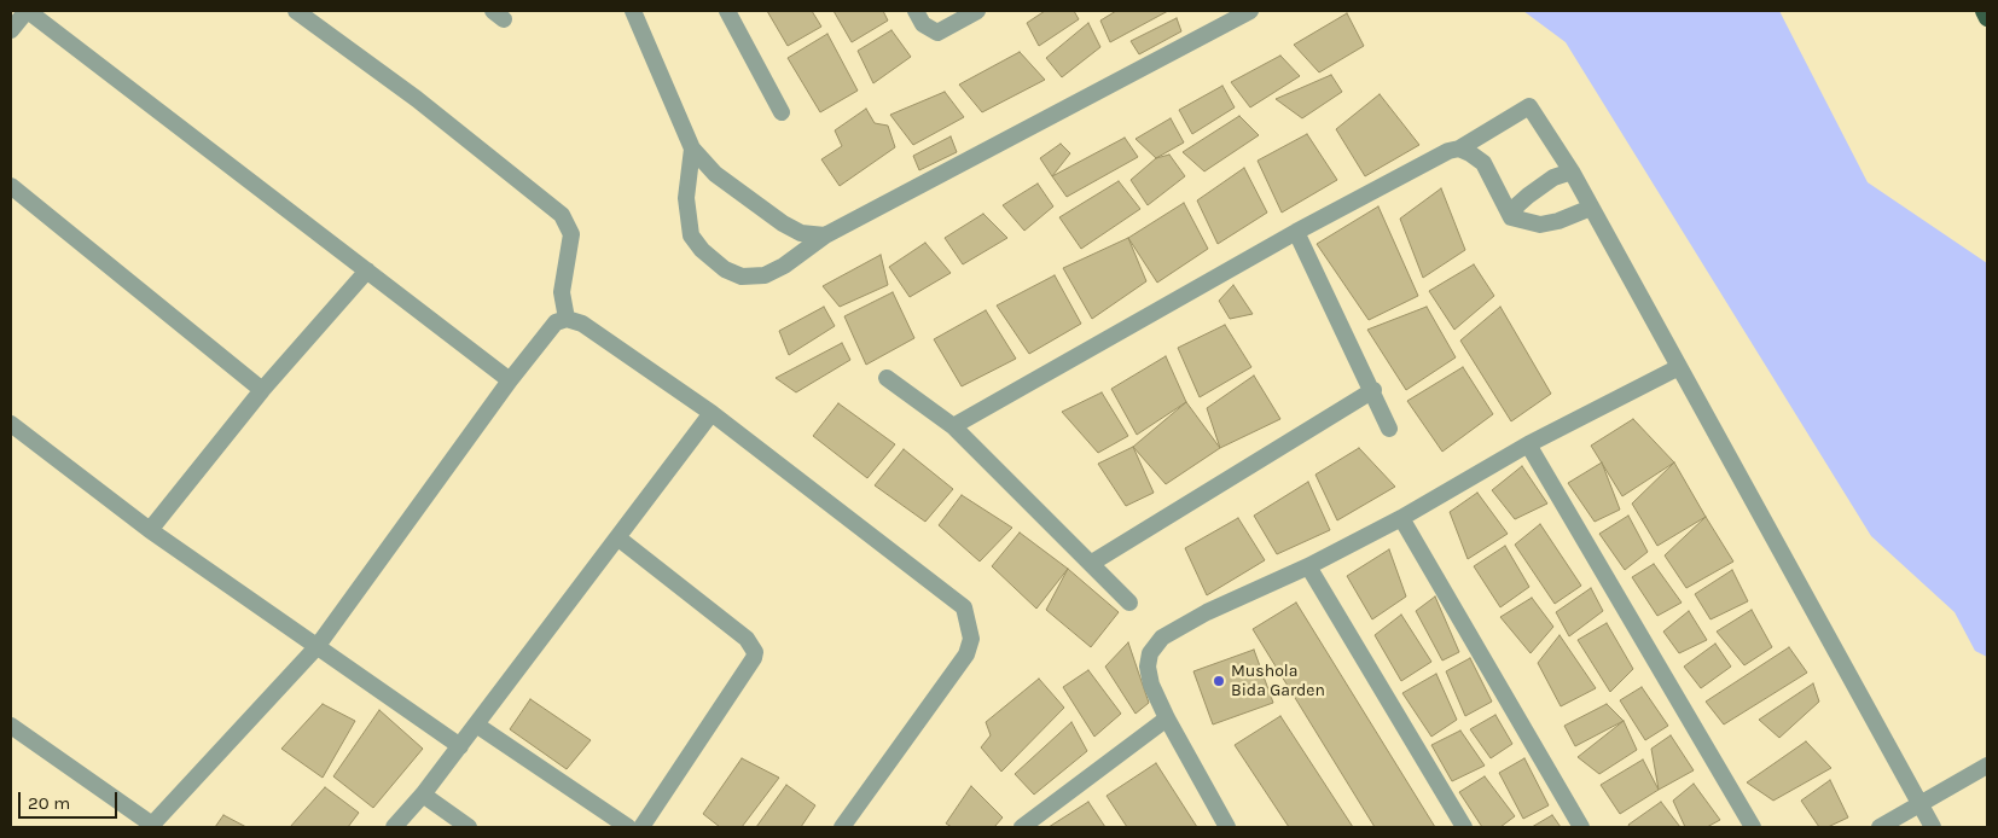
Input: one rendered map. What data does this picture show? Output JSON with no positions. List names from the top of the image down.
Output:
{
  "places": ["Mushola Bida Garden"],
  "scale_bar": "20 m"
}
